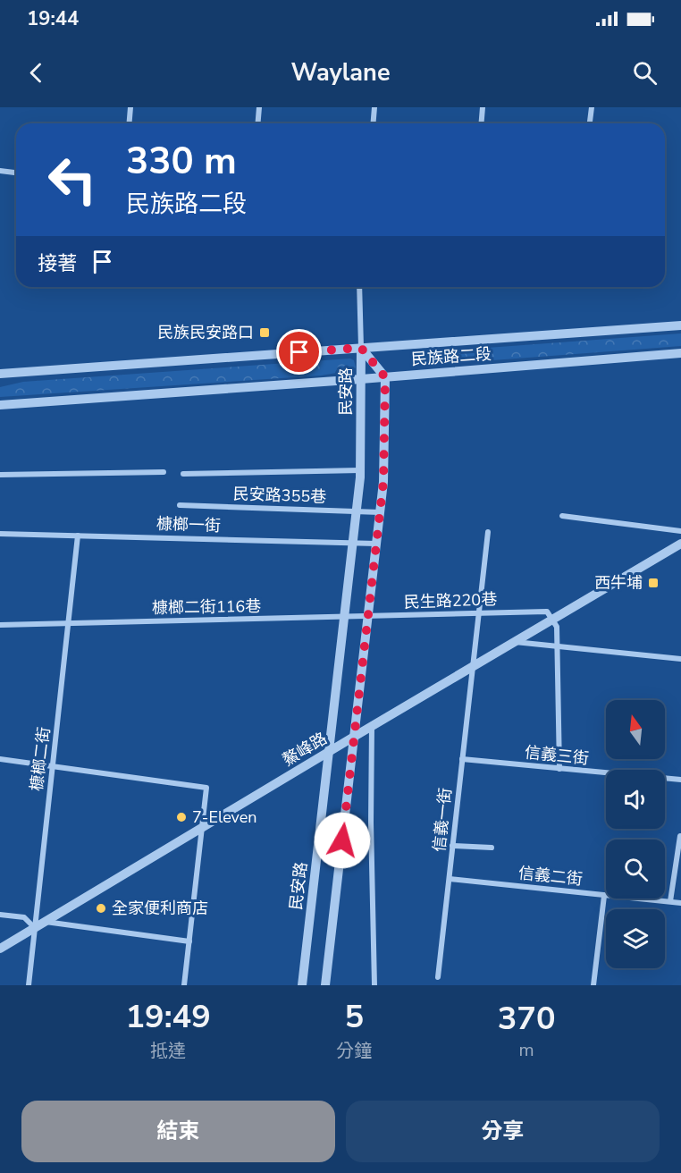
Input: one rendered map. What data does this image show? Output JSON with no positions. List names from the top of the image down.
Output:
{
  "streets": {
    "street": [
      "民族路二段",
      "民安路",
      "民安路355巷",
      "槺榔一街",
      "民生路220巷",
      "槺榔二街116巷",
      "鰲峰路",
      "信義三街",
      "槺榔二街",
      "信義一街",
      "信義二街"
    ]
  },
  "crossings": [
    ["民族路二段", "民安路"],
    ["民安路", "民安路355巷"],
    ["民安路", "槺榔一街"],
    ["民安路", "民生路220巷"],
    ["民安路", "槺榔二街116巷"],
    ["民安路", "鰲峰路"],
    ["槺榔一街", "槺榔二街"],
    ["民生路220巷", "槺榔二街116巷"],
    ["民生路220巷", "鰲峰路"],
    ["民生路220巷", "信義一街"],
    ["槺榔二街116巷", "槺榔二街"],
    ["鰲峰路", "槺榔二街"],
    ["鰲峰路", "信義一街"],
    ["信義三街", "信義一街"],
    ["信義一街", "信義二街"]
  ],
  "places": {
    "transit": ["民族民安路口", "西牛埔"],
    "other": ["7-Eleven", "全家便利商店"]
  },
  "north": "top",
  "page": {
    "status": "19:44",
    "header": "Waylane",
    "turn": ["330 m", "民族路二段"],
    "then": "接著",
    "eta": [
      "19:49",
      "抵達",
      "5",
      "分鐘",
      "370",
      "m"
    ],
    "buttons": ["結束", "分享"]
  }
}
